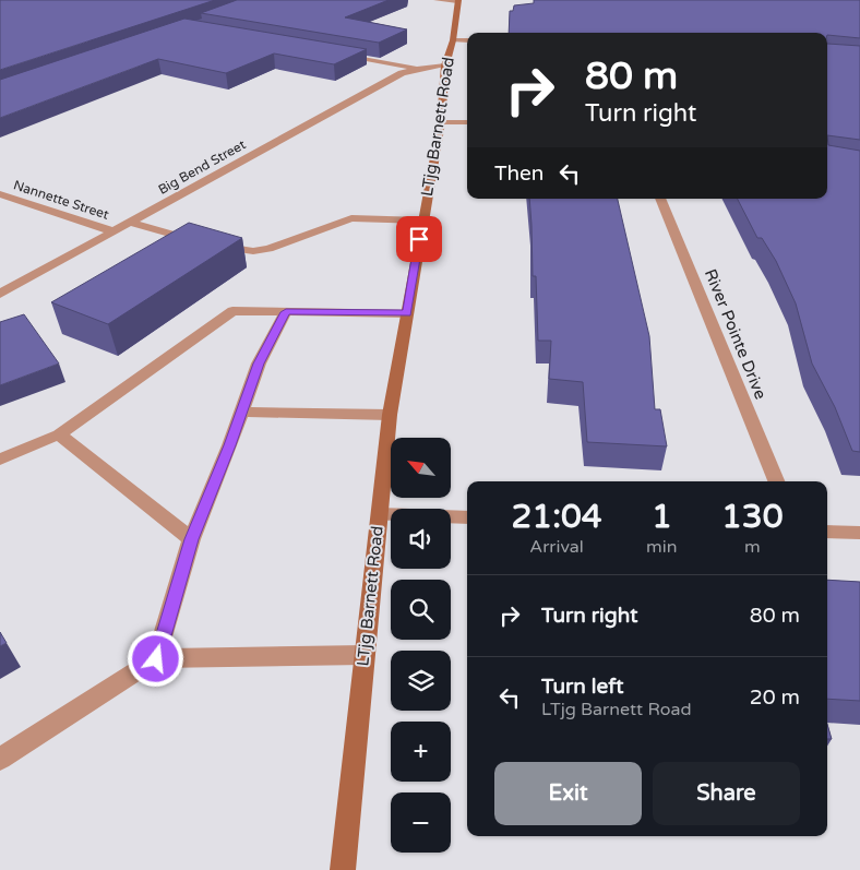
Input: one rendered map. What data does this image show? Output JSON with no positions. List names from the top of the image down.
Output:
{
  "streets": {
    "street": [
      "LTjg Barnett Road",
      "Big Bend Street",
      "Nannette Street",
      "River Pointe Drive"
    ]
  },
  "crossings": [
    ["Big Bend Street", "Nannette Street"]
  ],
  "north": "top left",
  "page": {
    "turn": ["80 m", "Turn right"],
    "then": "Then",
    "map_buttons": ["+", "−"],
    "eta": [
      "21:04",
      "Arrival",
      "1",
      "min",
      "130",
      "m"
    ],
    "list": [
      {
        "name": "Turn right",
        "value": "80 m"
      },
      {
        "name": "Turn left",
        "note": "LTjg Barnett Road",
        "value": "20 m"
      }
    ],
    "buttons": ["Exit", "Share"]
  }
}
